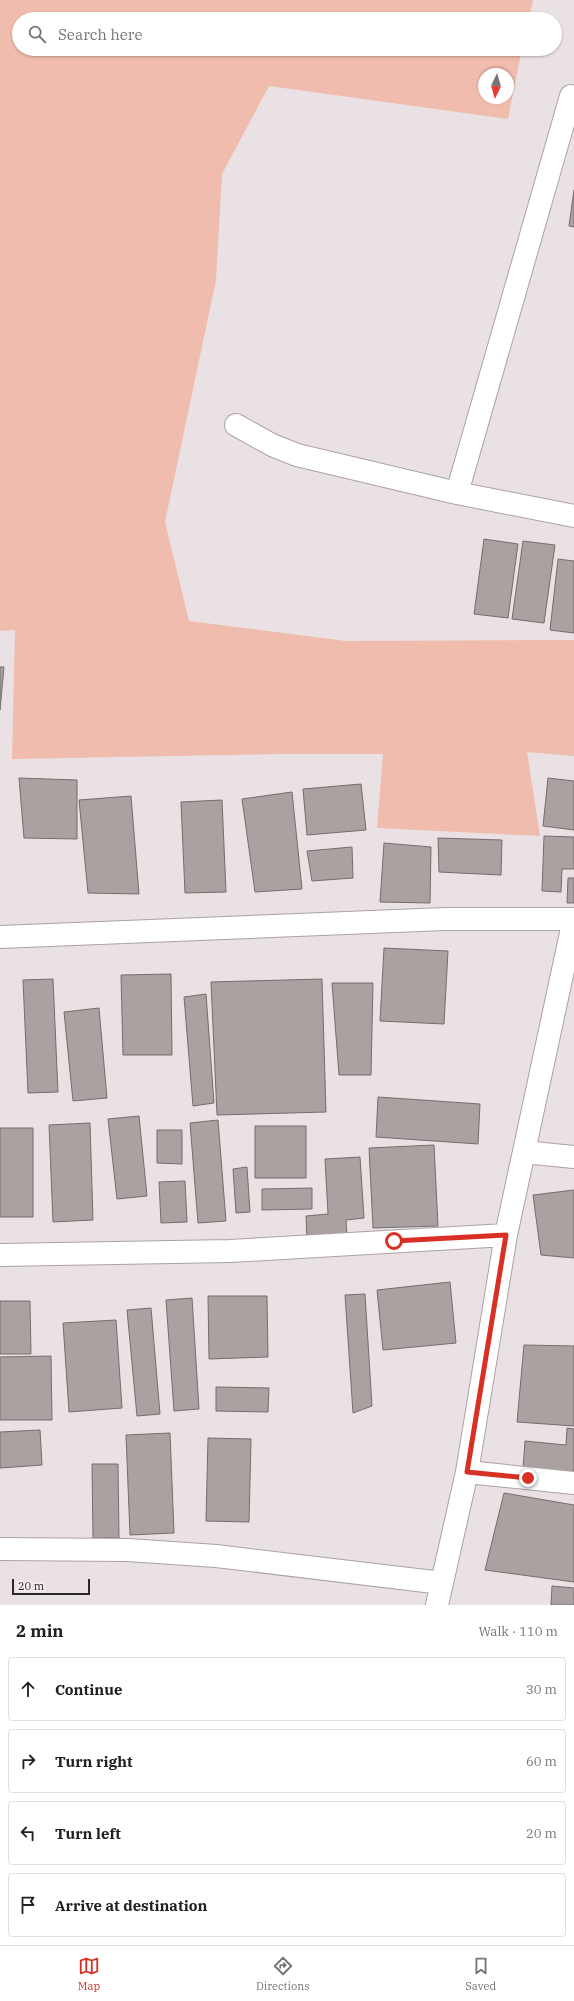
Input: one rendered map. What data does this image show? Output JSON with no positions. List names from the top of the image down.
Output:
{
  "scale_bar": "20 m",
  "north": "bottom",
  "page": {
    "search": "Search here",
    "scale": "20 m",
    "heading": ["2 min", "Walk · 110 m"],
    "list": [
      ["Continue", "30 m"],
      ["Turn right", "60 m"],
      ["Turn left", "20 m"],
      "Arrive at destination"
    ],
    "nav": ["Map", "Directions", "Saved"]
  }
}
